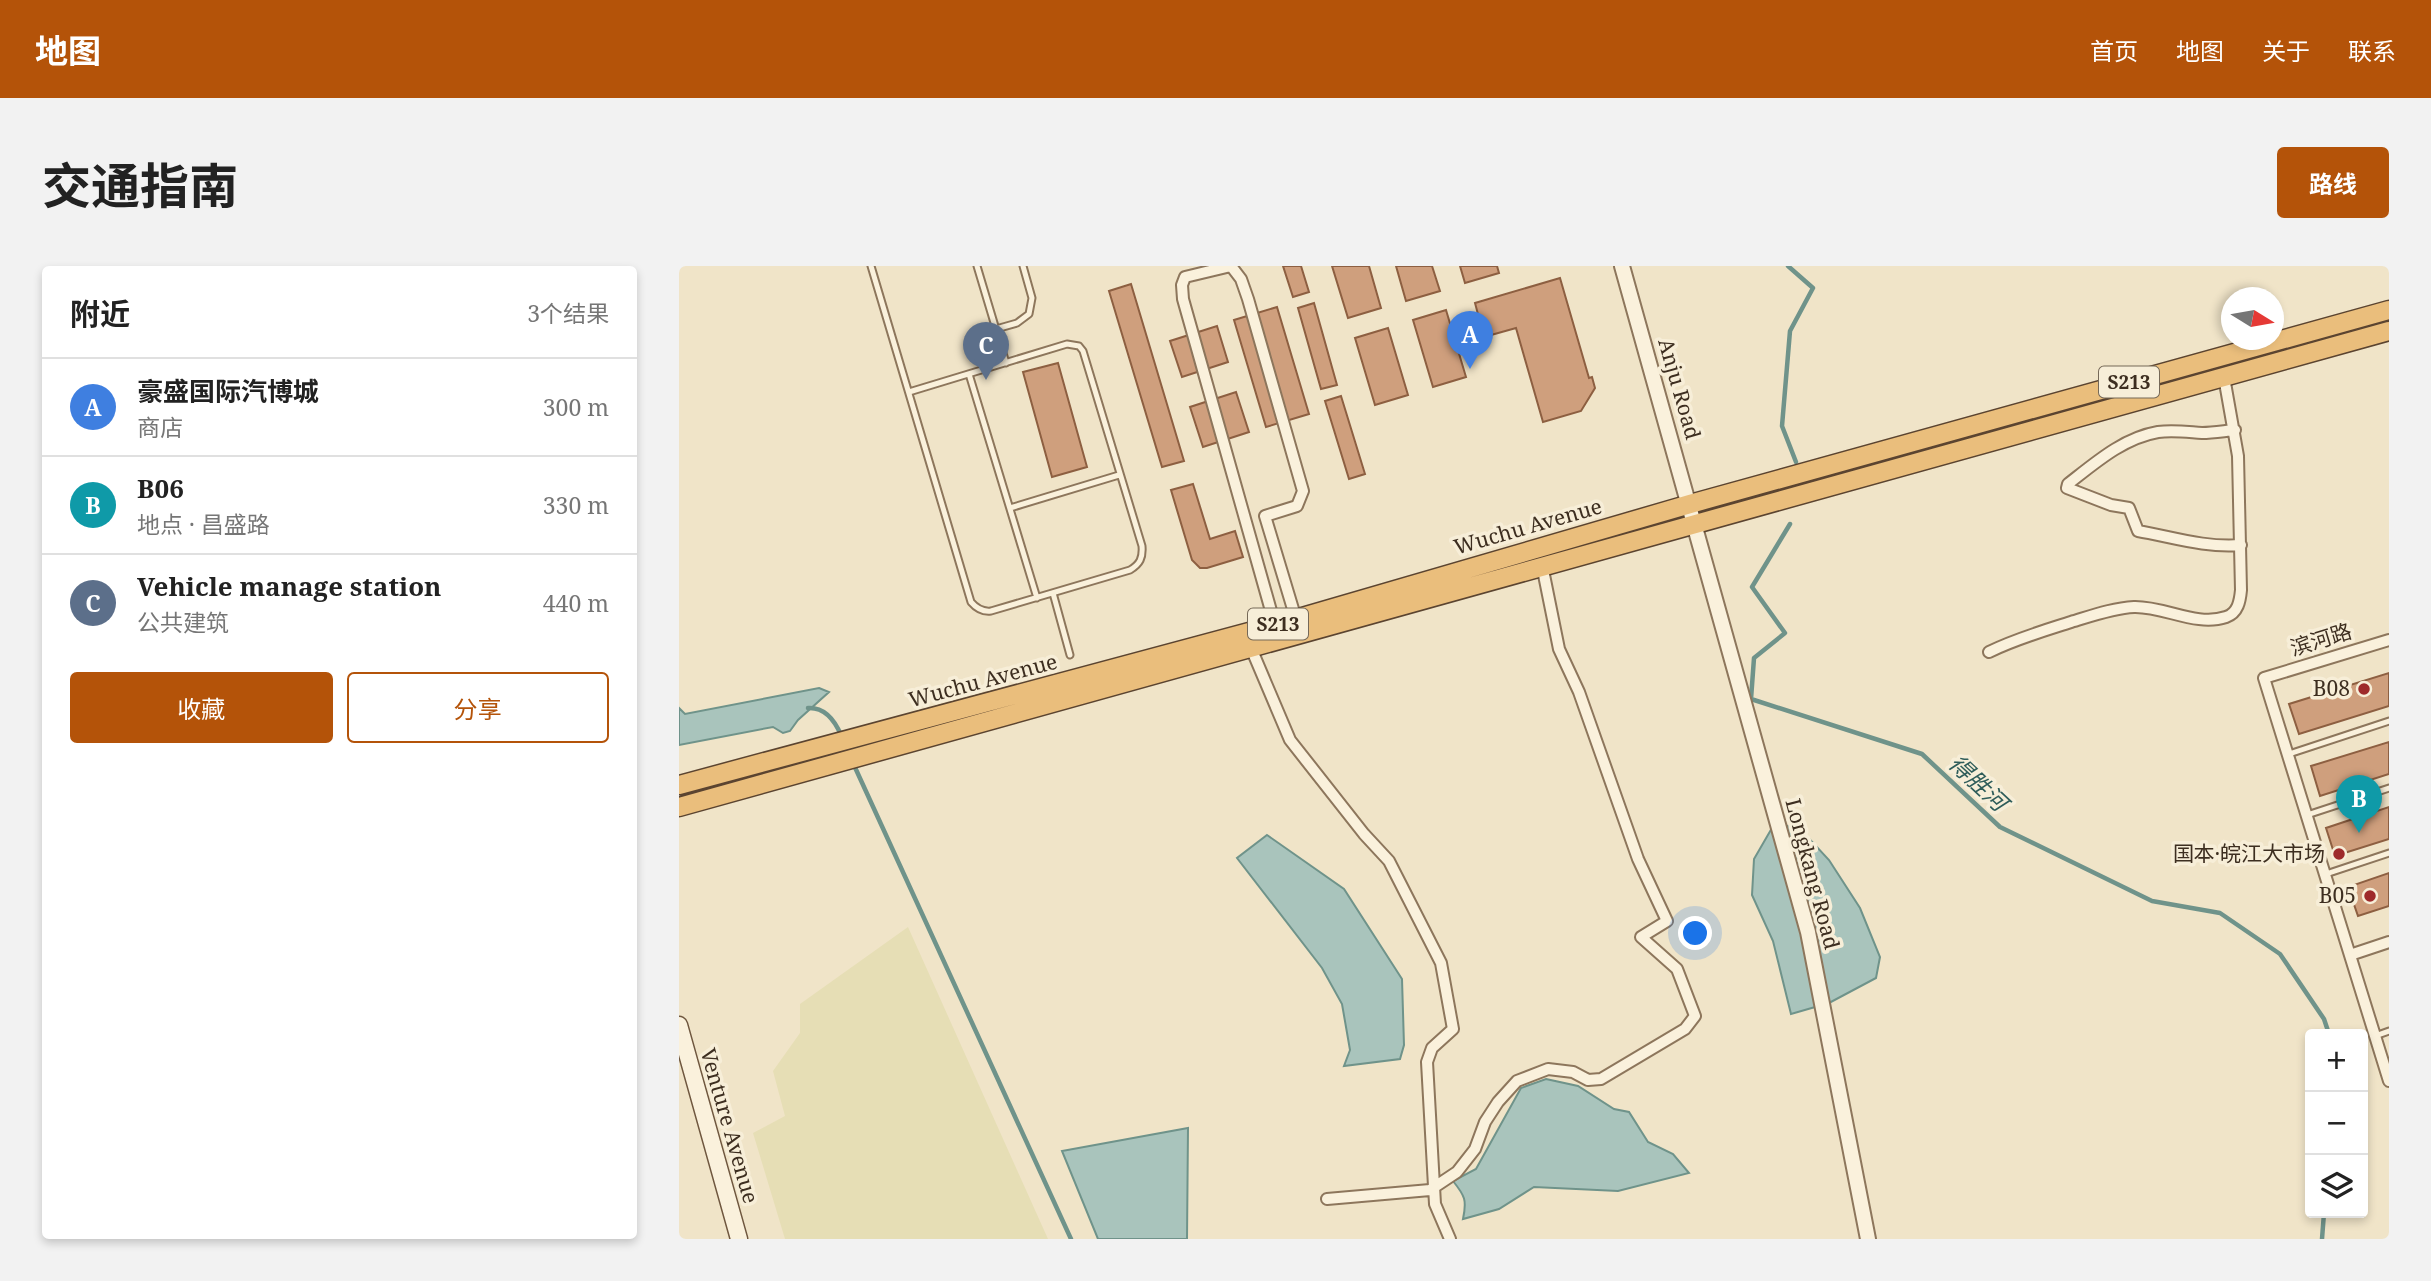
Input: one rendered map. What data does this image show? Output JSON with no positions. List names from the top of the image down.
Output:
{
  "streets": {
    "highway": ["S213", "Wuchu Avenue"],
    "main road": ["Venture Avenue"],
    "street": ["Anju Road", "滨河路", "Longkang Road"]
  },
  "crossings": [
    ["Anju Road", "Wuchu Avenue"],
    ["Anju Road", "Longkang Road"],
    ["Wuchu Avenue", "Longkang Road"]
  ],
  "water": ["得胜河"],
  "places": ["B08", "国本·皖江大市场", "B05"],
  "north": "right",
  "page": {
    "header": "地图",
    "nav": [
      "首页",
      "地图",
      "关于",
      "联系"
    ],
    "title": "交通指南",
    "buttons": [
      "路线",
      ["收藏", "分享"]
    ],
    "heading": ["附近", "3个结果"],
    "pins": ["A", "C", "B"],
    "list": [
      {
        "mark": "A",
        "name": "豪盛国际汽博城",
        "note": "商店",
        "value": "300 m"
      },
      {
        "mark": "B",
        "name": "B06",
        "note": "地点 · 昌盛路",
        "value": "330 m"
      },
      {
        "mark": "C",
        "name": "Vehicle manage station",
        "note": "公共建筑",
        "value": "440 m"
      }
    ],
    "map_buttons": ["+", "−"]
  }
}
